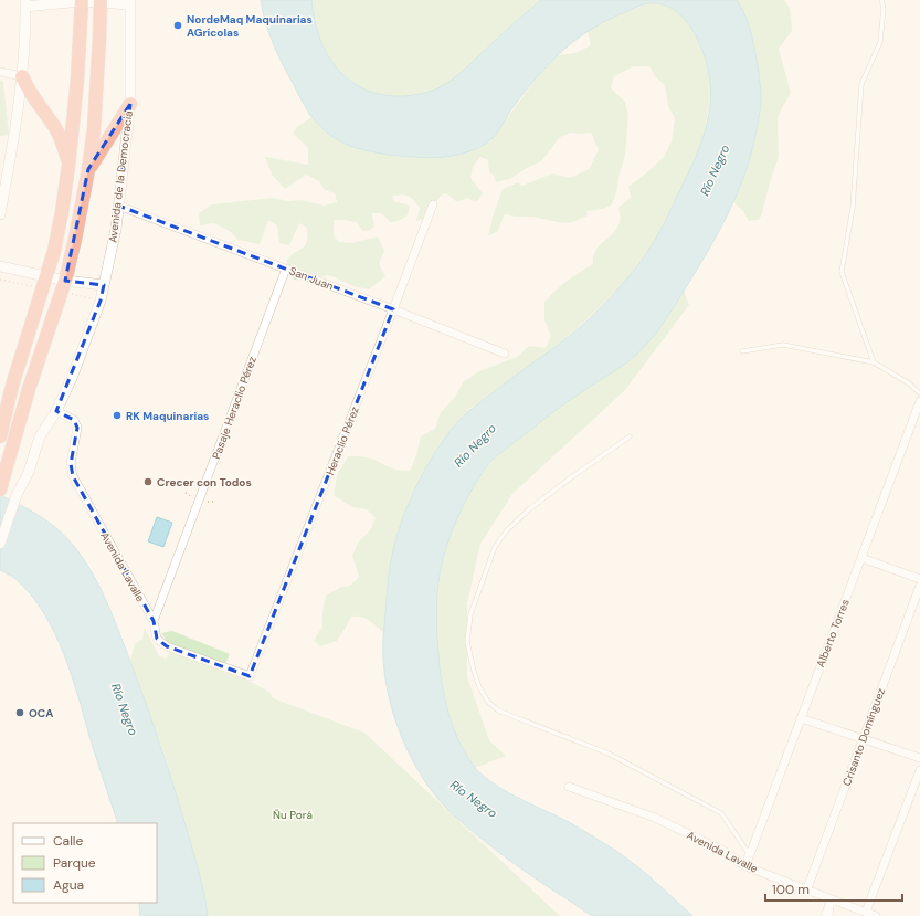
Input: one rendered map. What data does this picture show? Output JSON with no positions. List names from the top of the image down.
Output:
{
  "streets": {
    "street": [
      "Avenida de la Democracia",
      "San Juan",
      "Pasaje Heraclio Pérez",
      "Heraclio Pérez",
      "Avenida Lavalle",
      "Alberto Torres",
      "Crisanto Domínguez"
    ]
  },
  "crossings": [
    ["Avenida de la Democracia", "San Juan"],
    ["Avenida de la Democracia", "Avenida Lavalle"],
    ["San Juan", "Pasaje Heraclio Pérez"],
    ["San Juan", "Heraclio Pérez"],
    ["Pasaje Heraclio Pérez", "Avenida Lavalle"],
    ["Heraclio Pérez", "Avenida Lavalle"],
    ["Avenida Lavalle", "Alberto Torres"],
    ["Avenida Lavalle", "Crisanto Domínguez"]
  ],
  "water": ["Río Negro"],
  "parks": ["Ñu Porá"],
  "places": [
    "NordeMaq Maquinarias AGrícolas",
    "RK Maquinarias",
    "Crecer con Todos",
    "OCA"
  ],
  "legend": ["Calle", "Parque", "Agua"],
  "scale_bar": "100 m"
}
